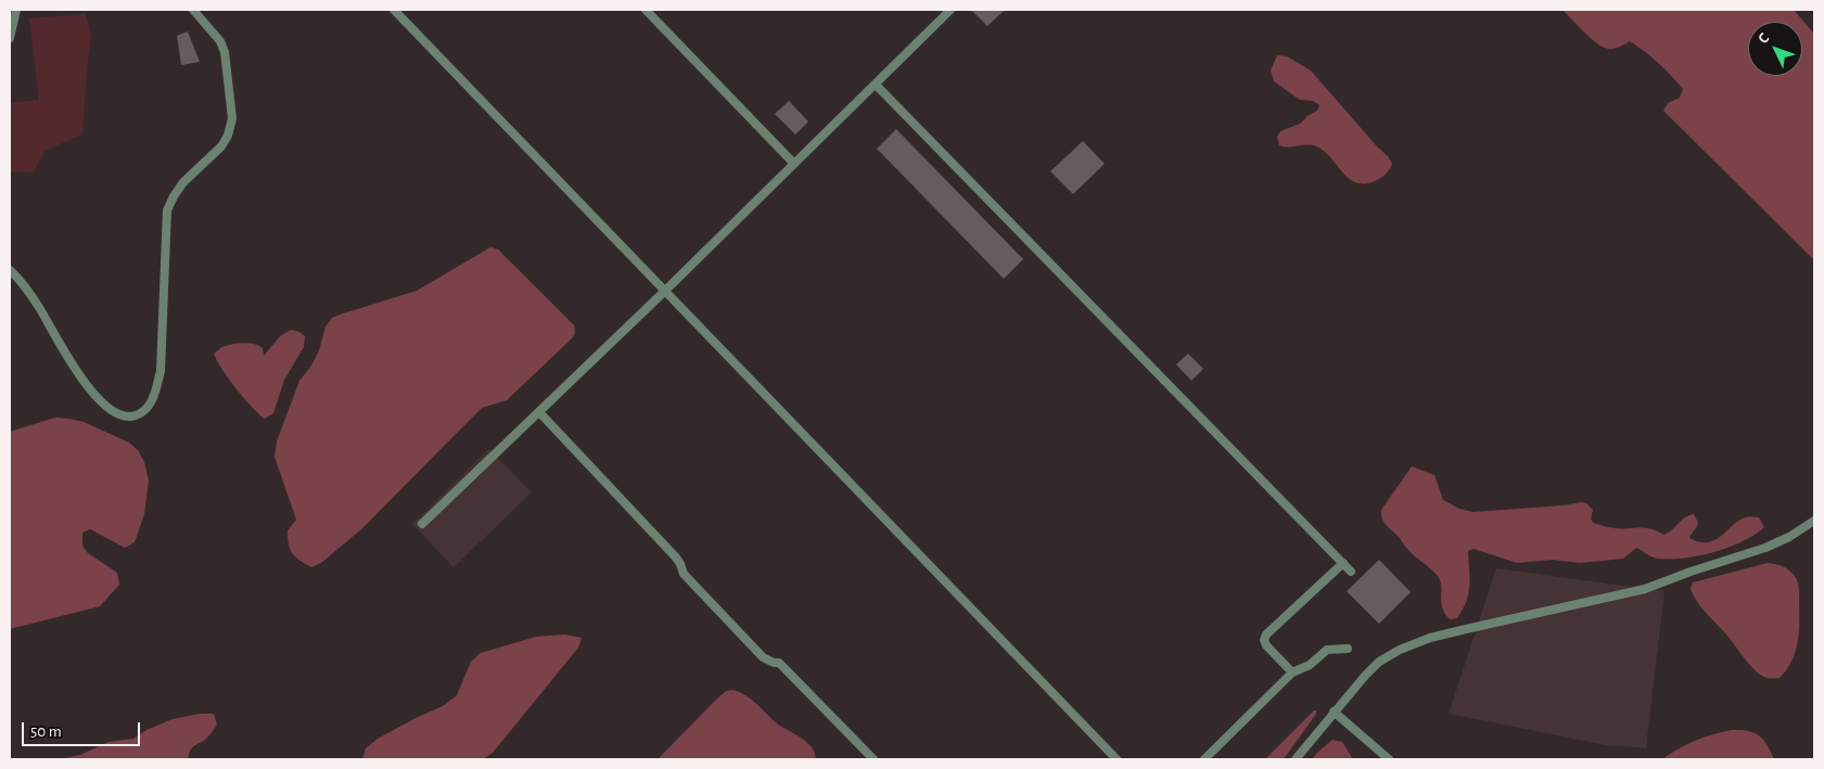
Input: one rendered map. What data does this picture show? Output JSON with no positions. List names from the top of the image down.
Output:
{
  "scale_bar": "50 m",
  "north": "top left"
}
